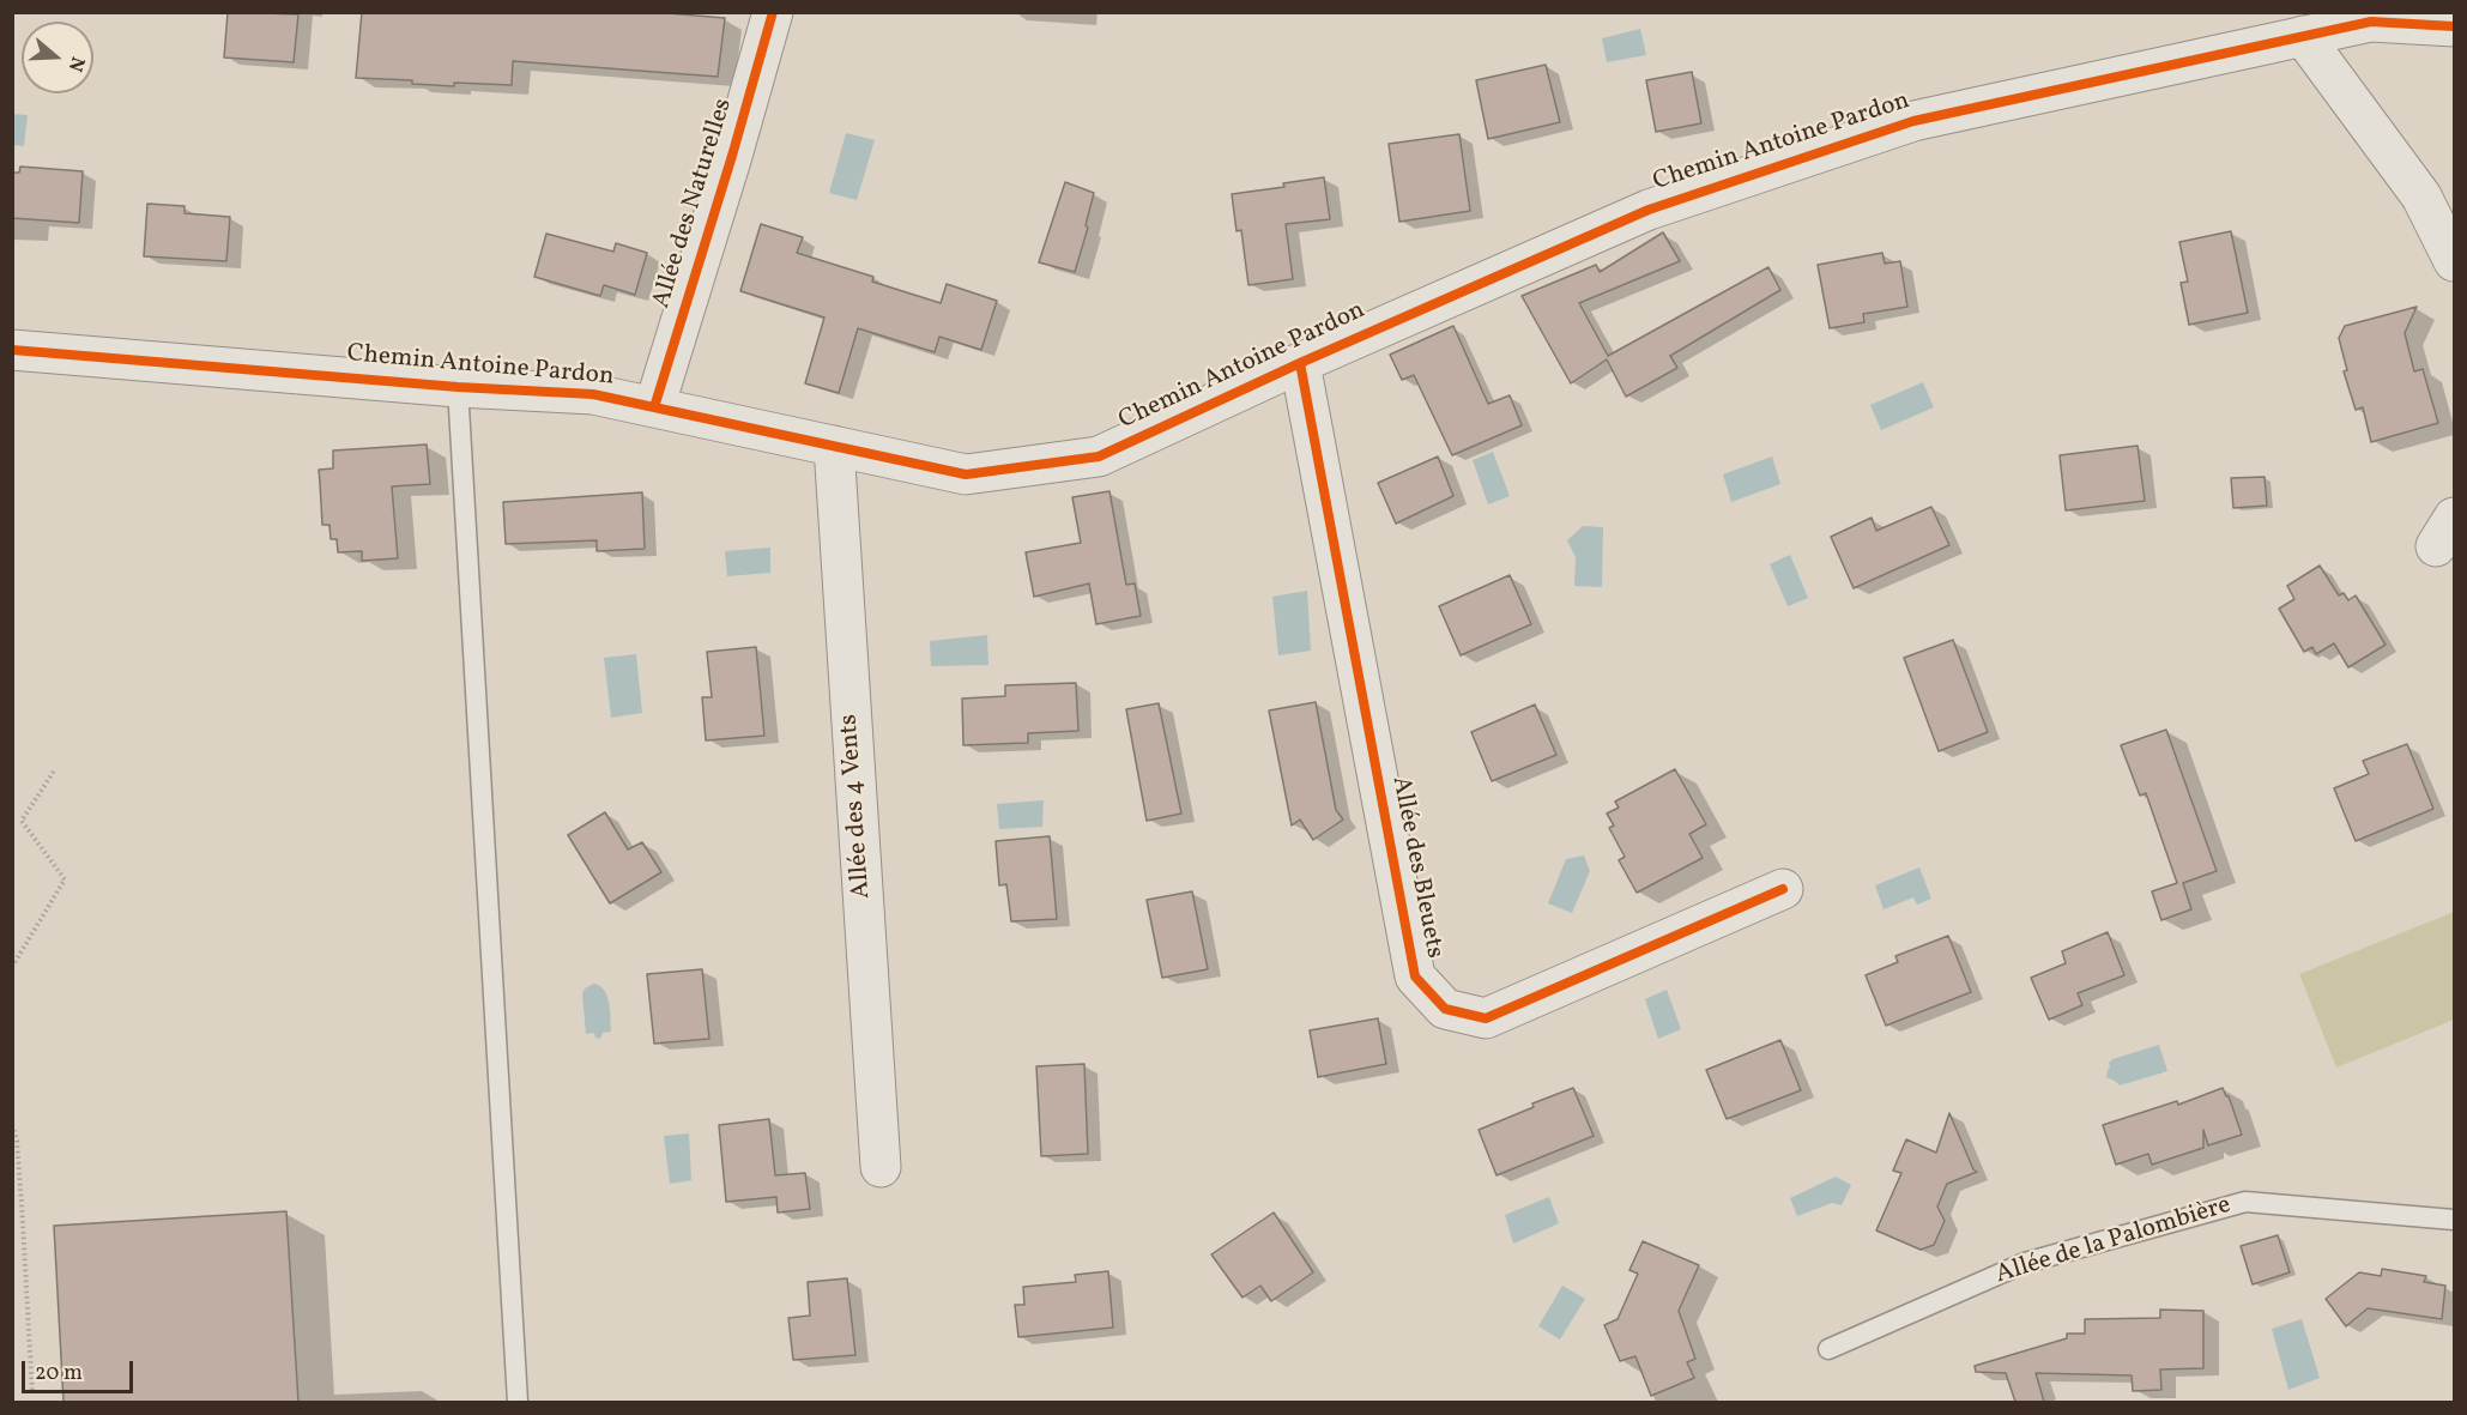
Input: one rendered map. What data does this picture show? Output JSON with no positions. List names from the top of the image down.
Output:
{
  "streets": {
    "street": [
      "Chemin Antoine Pardon",
      "Allée des Naturelles",
      "Allée des 4 Vents",
      "Allée des Bleuets"
    ],
    "lane": ["Allée de la Palombière"]
  },
  "crossings": [
    ["Chemin Antoine Pardon", "Allée des Naturelles"],
    ["Chemin Antoine Pardon", "Allée des 4 Vents"],
    ["Chemin Antoine Pardon", "Allée des Bleuets"]
  ],
  "scale_bar": "20 m",
  "north": "right"
}
